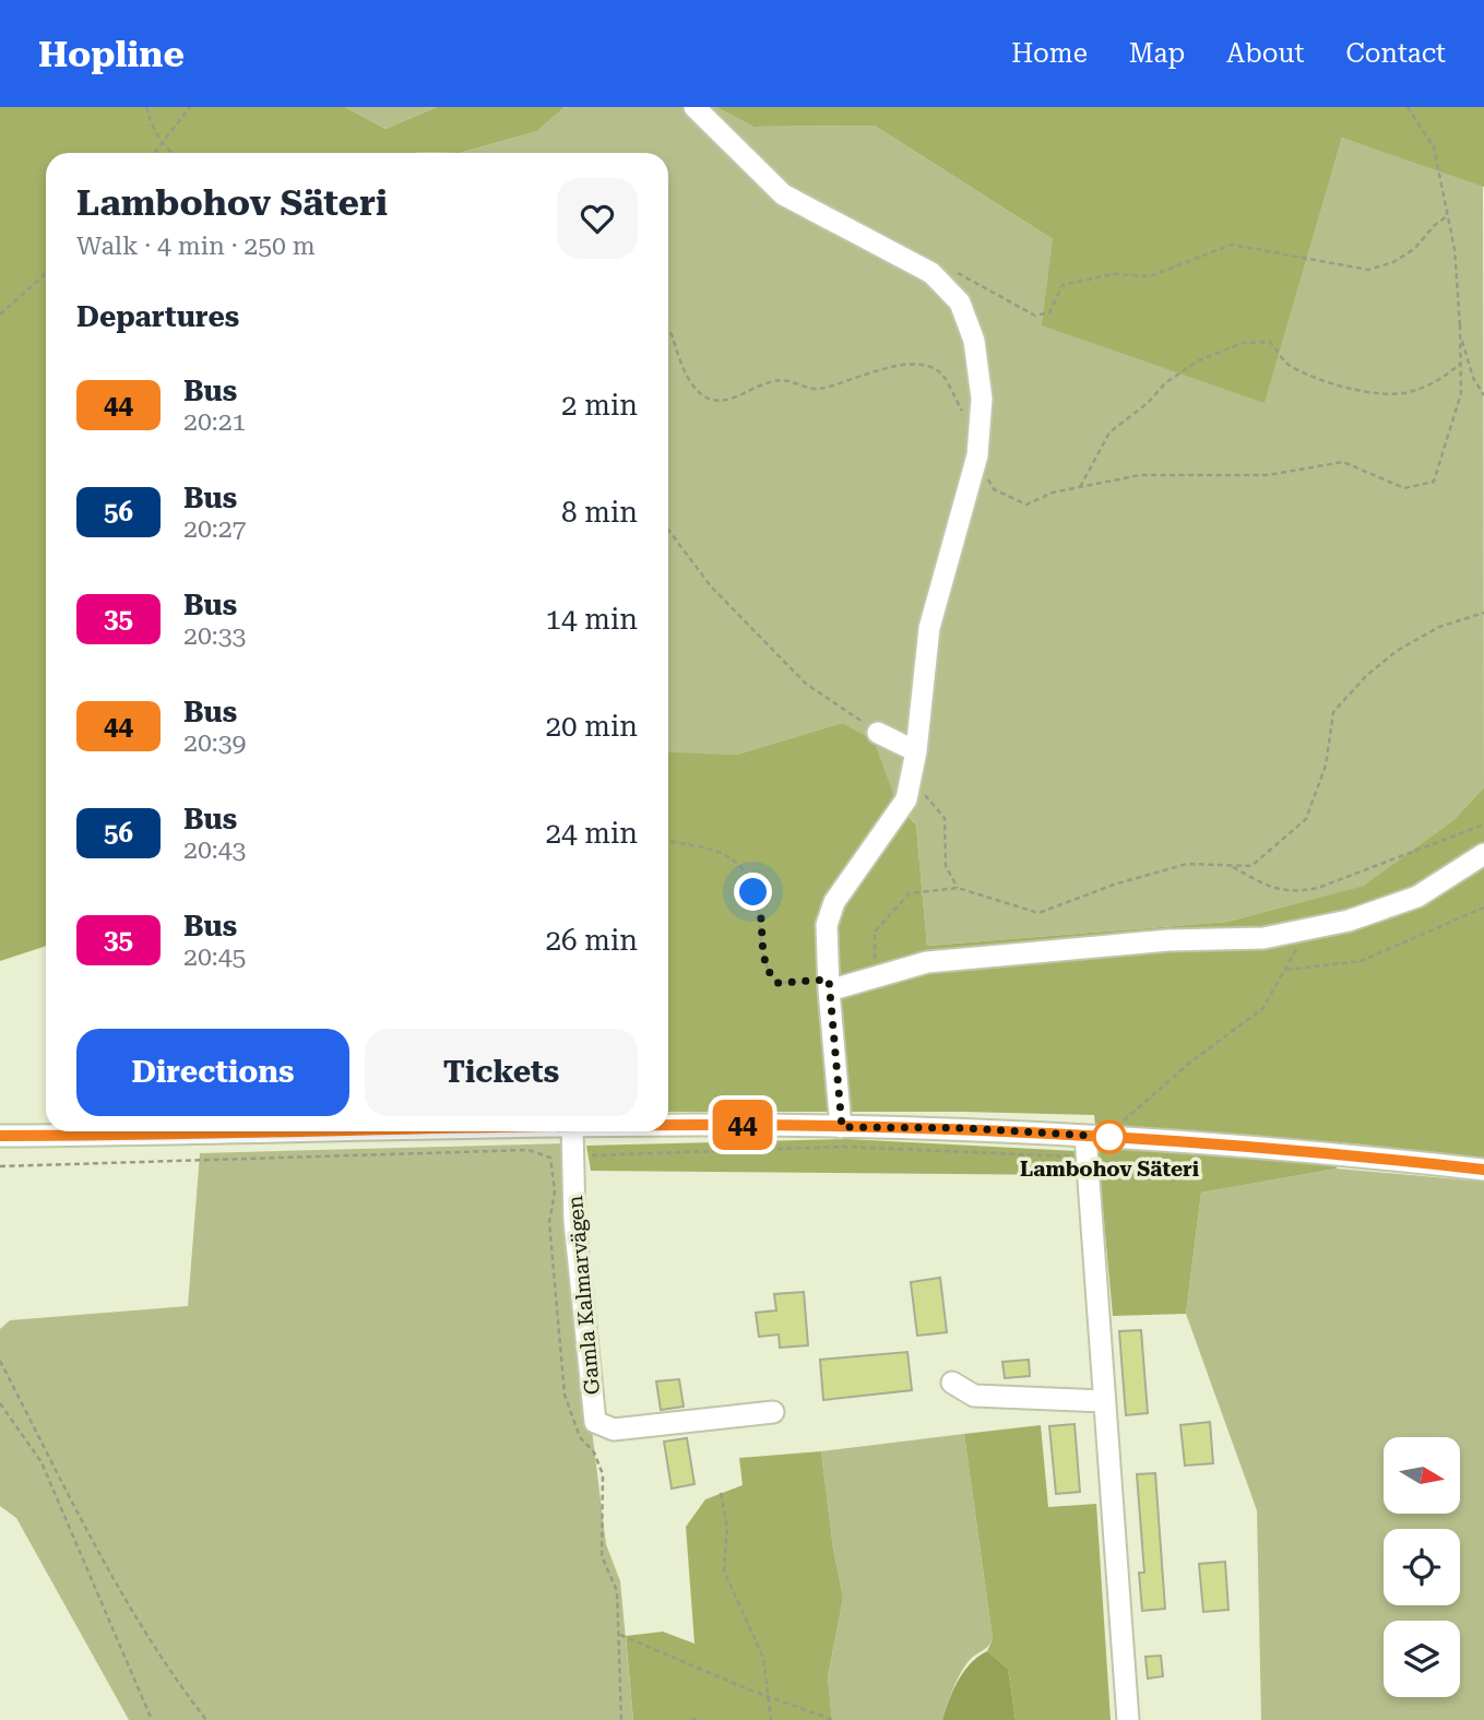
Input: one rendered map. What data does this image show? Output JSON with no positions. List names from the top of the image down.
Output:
{
  "streets": {
    "street": ["Gamla Kalmarvägen"]
  },
  "places": ["Lambohov Säteri"],
  "lines": ["bus line 44"],
  "north": "right",
  "page": {
    "header": "Hopline",
    "nav": [
      "Home",
      "Map",
      "About",
      "Contact"
    ],
    "on_map": "44",
    "heading": [
      ["Lambohov Säteri", "Walk · 4 min · 250 m"],
      "Departures"
    ],
    "list": [
      {
        "mark": "44",
        "name": "Bus",
        "note": "20:21",
        "value": "2 min"
      },
      {
        "mark": "56",
        "name": "Bus",
        "note": "20:27",
        "value": "8 min"
      },
      {
        "mark": "35",
        "name": "Bus",
        "note": "20:33",
        "value": "14 min"
      },
      {
        "mark": "44",
        "name": "Bus",
        "note": "20:39",
        "value": "20 min"
      },
      {
        "mark": "56",
        "name": "Bus",
        "note": "20:43",
        "value": "24 min"
      },
      {
        "mark": "35",
        "name": "Bus",
        "note": "20:45",
        "value": "26 min"
      }
    ],
    "buttons": ["Directions", "Tickets"]
  }
}
